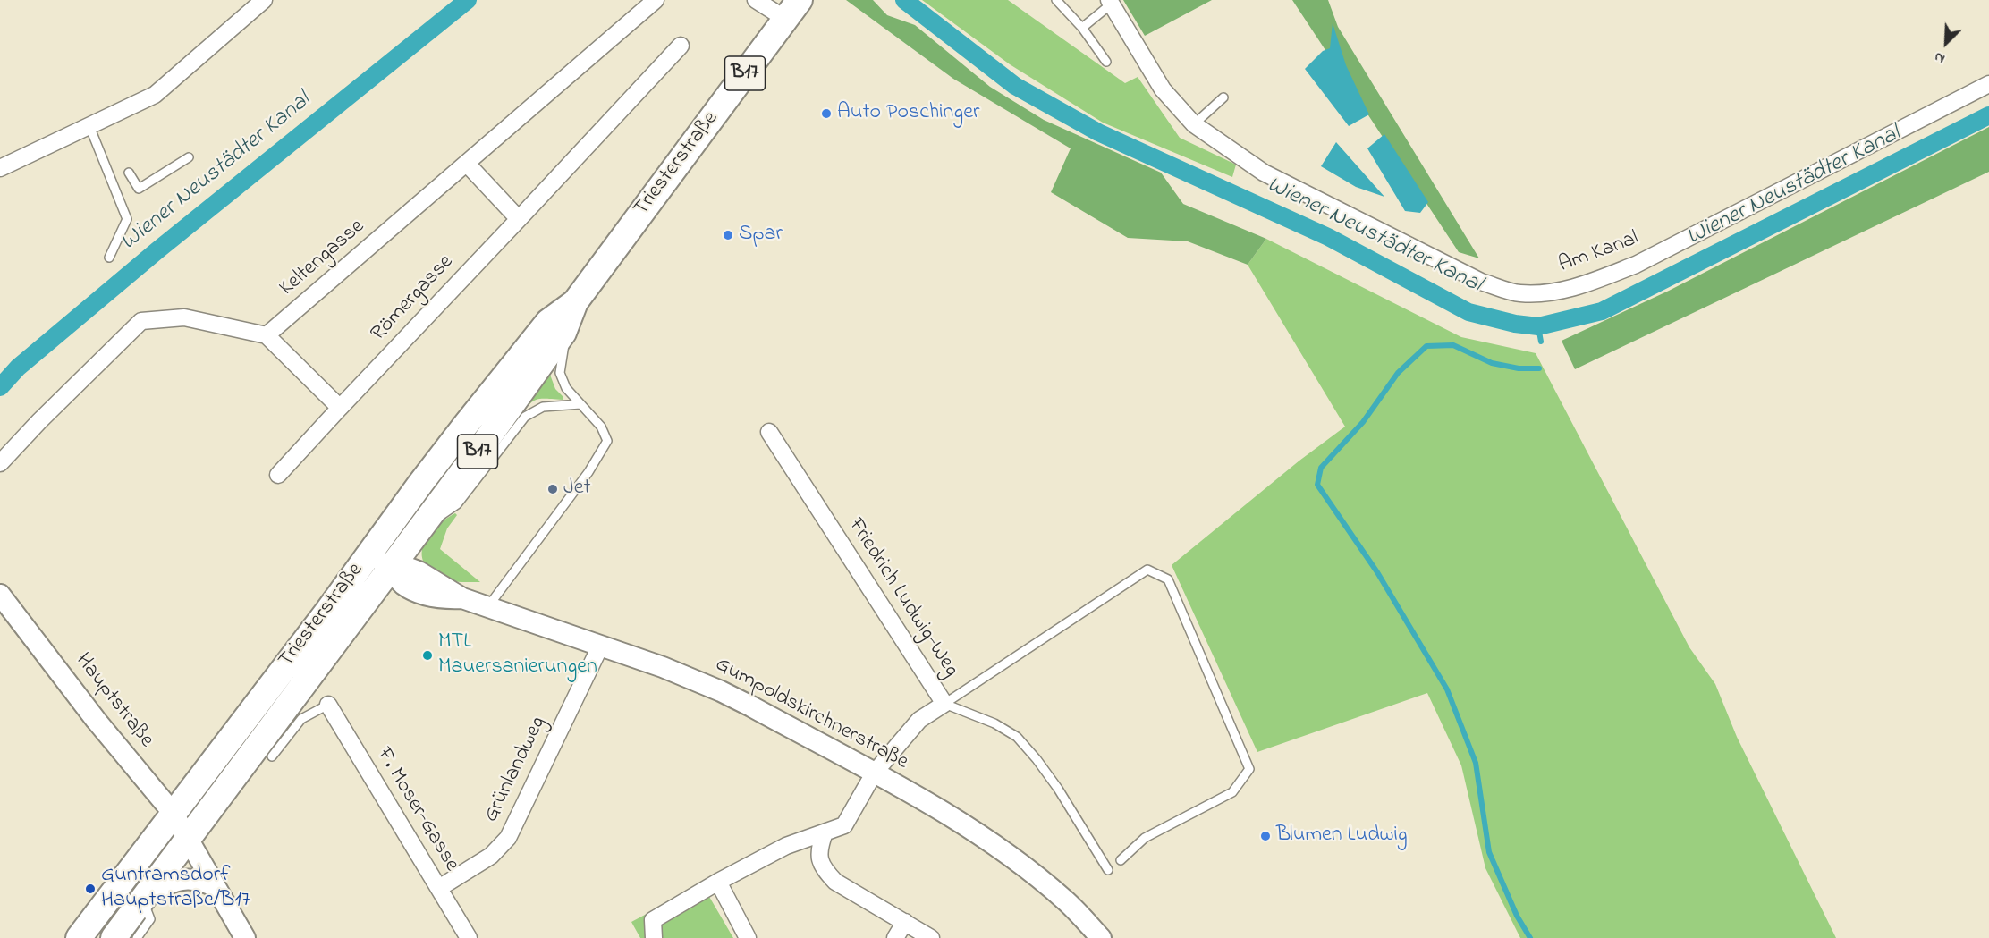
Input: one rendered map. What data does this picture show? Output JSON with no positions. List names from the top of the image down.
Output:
{
  "streets": {
    "main road": ["B17", "Triesterstraße"],
    "street": [
      "Am Kanal",
      "Keltengasse",
      "Römergasse",
      "Friedrich Ludwig-Weg",
      "Hauptstraße",
      "Gumpoldskirchnerstraße",
      "Grünlandweg",
      "F. Moser-Gasse"
    ]
  },
  "crossings": [
    ["Triesterstraße", "Hauptstraße"],
    ["Triesterstraße", "Gumpoldskirchnerstraße"],
    ["Friedrich Ludwig-Weg", "Gumpoldskirchnerstraße"],
    ["Gumpoldskirchnerstraße", "Grünlandweg"],
    ["Grünlandweg", "F. Moser-Gasse"]
  ],
  "water": ["Wiener Neustädter Kanal"],
  "places": [
    "Auto Poschinger",
    "Spar",
    "Jet",
    "MTL Mauersanierungen",
    "Blumen Ludwig",
    "Guntramsdorf Hauptstraße/B17"
  ],
  "north": "bottom left"
}
